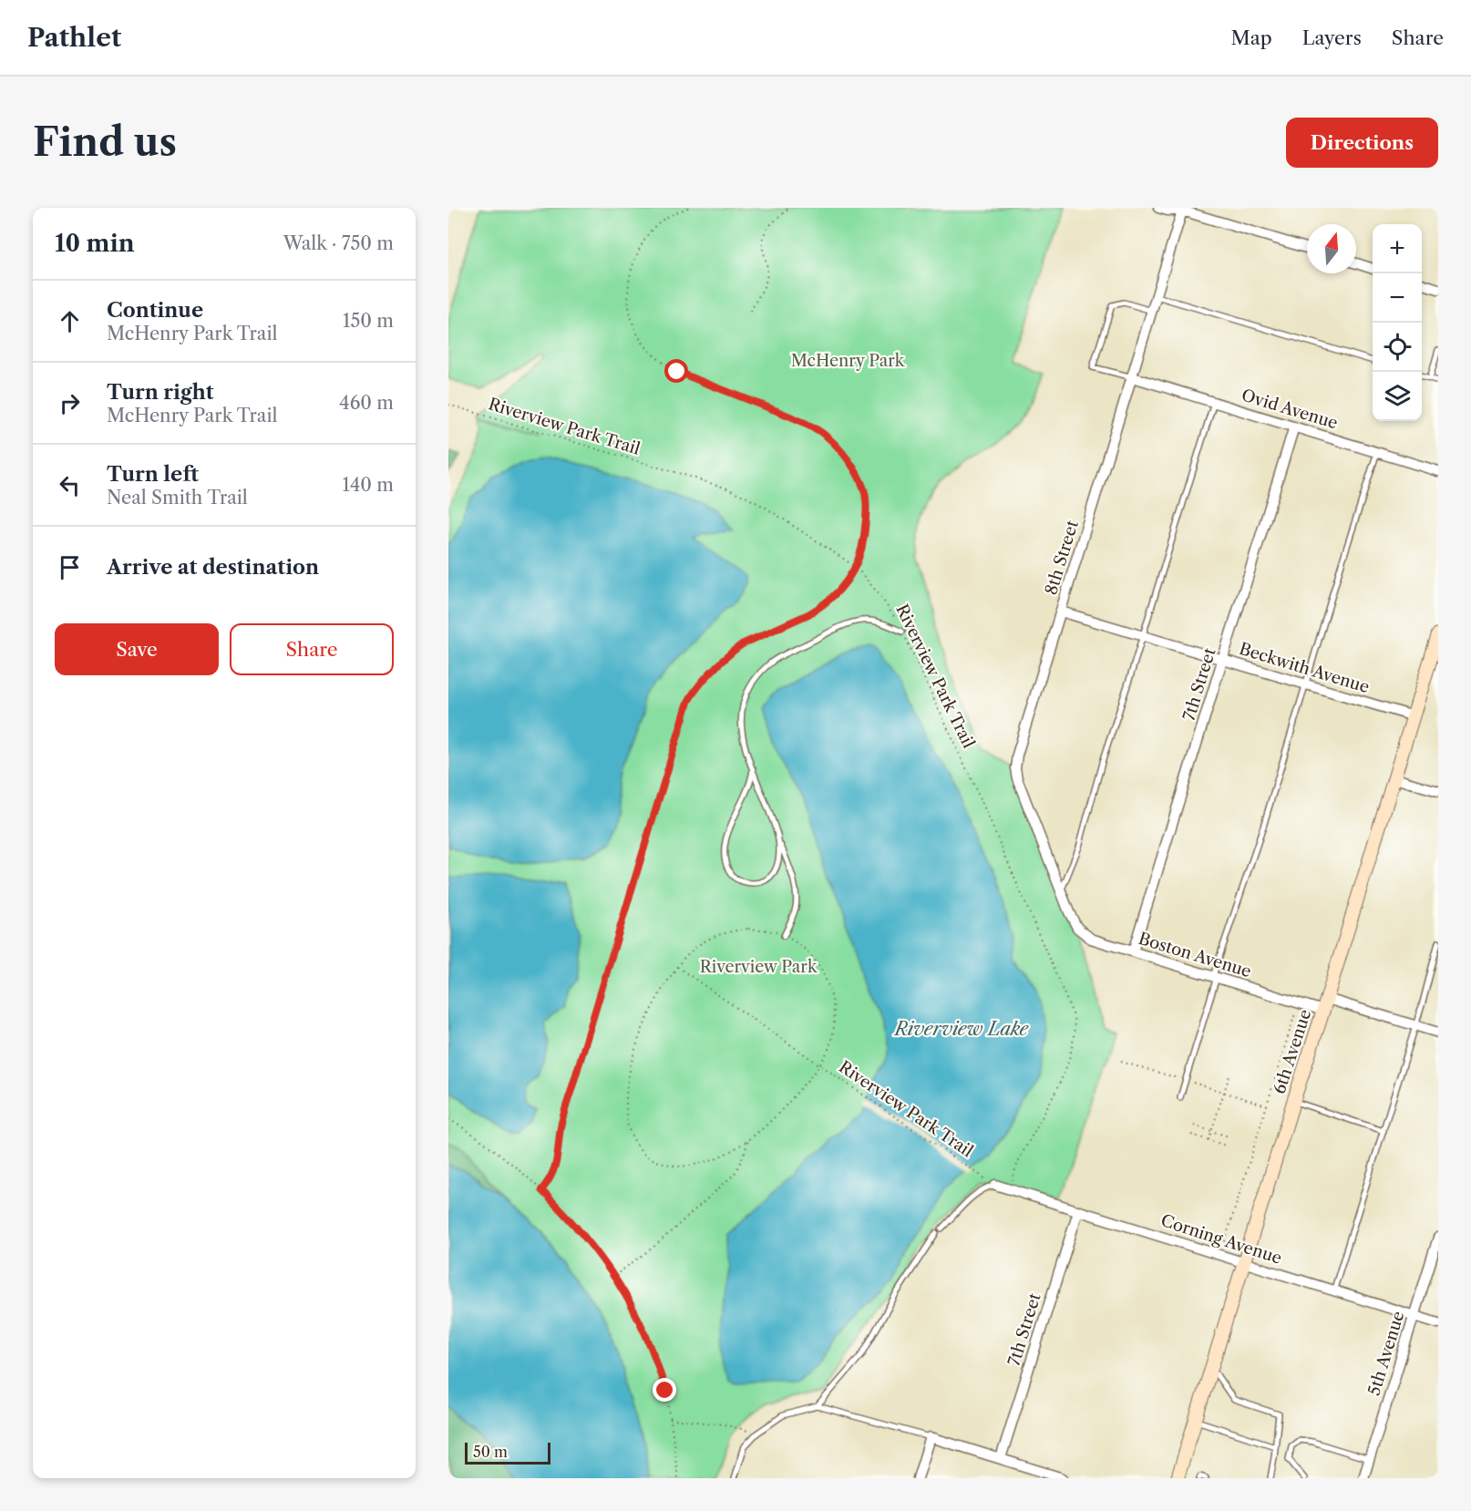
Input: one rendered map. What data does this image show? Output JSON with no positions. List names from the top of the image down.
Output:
{
  "streets": {
    "main road": ["6th Avenue"],
    "street": [
      "Ovid Avenue",
      "8th Street",
      "Beckwith Avenue",
      "7th Street",
      "Boston Avenue",
      "Corning Avenue",
      "5th Avenue"
    ],
    "path": ["Riverview Park Trail"]
  },
  "crossings": [
    ["Ovid Avenue", "8th Street"],
    ["Ovid Avenue", "7th Street"],
    ["8th Street", "Beckwith Avenue"],
    ["8th Street", "Boston Avenue"],
    ["Beckwith Avenue", "7th Street"],
    ["Beckwith Avenue", "6th Avenue"],
    ["7th Street", "Boston Avenue"],
    ["7th Street", "Corning Avenue"],
    ["Boston Avenue", "6th Avenue"],
    ["6th Avenue", "Corning Avenue"],
    ["Corning Avenue", "5th Avenue"]
  ],
  "water": ["Riverview Lake"],
  "parks": ["McHenry Park", "Riverview Park"],
  "scale_bar": "50 m",
  "north": "top",
  "page": {
    "header": "Pathlet",
    "nav": ["Map", "Layers", "Share"],
    "buttons": [
      "Directions",
      ["Save", "Share"]
    ],
    "title": "Find us",
    "heading": ["10 min", "Walk · 750 m"],
    "map_buttons": ["+", "−"],
    "list": [
      ["Continue", "McHenry Park Trail", "150 m"],
      ["Turn right", "McHenry Park Trail", "460 m"],
      ["Turn left", "Neal Smith Trail", "140 m"],
      "Arrive at destination"
    ],
    "scale": "50 m"
  }
}
